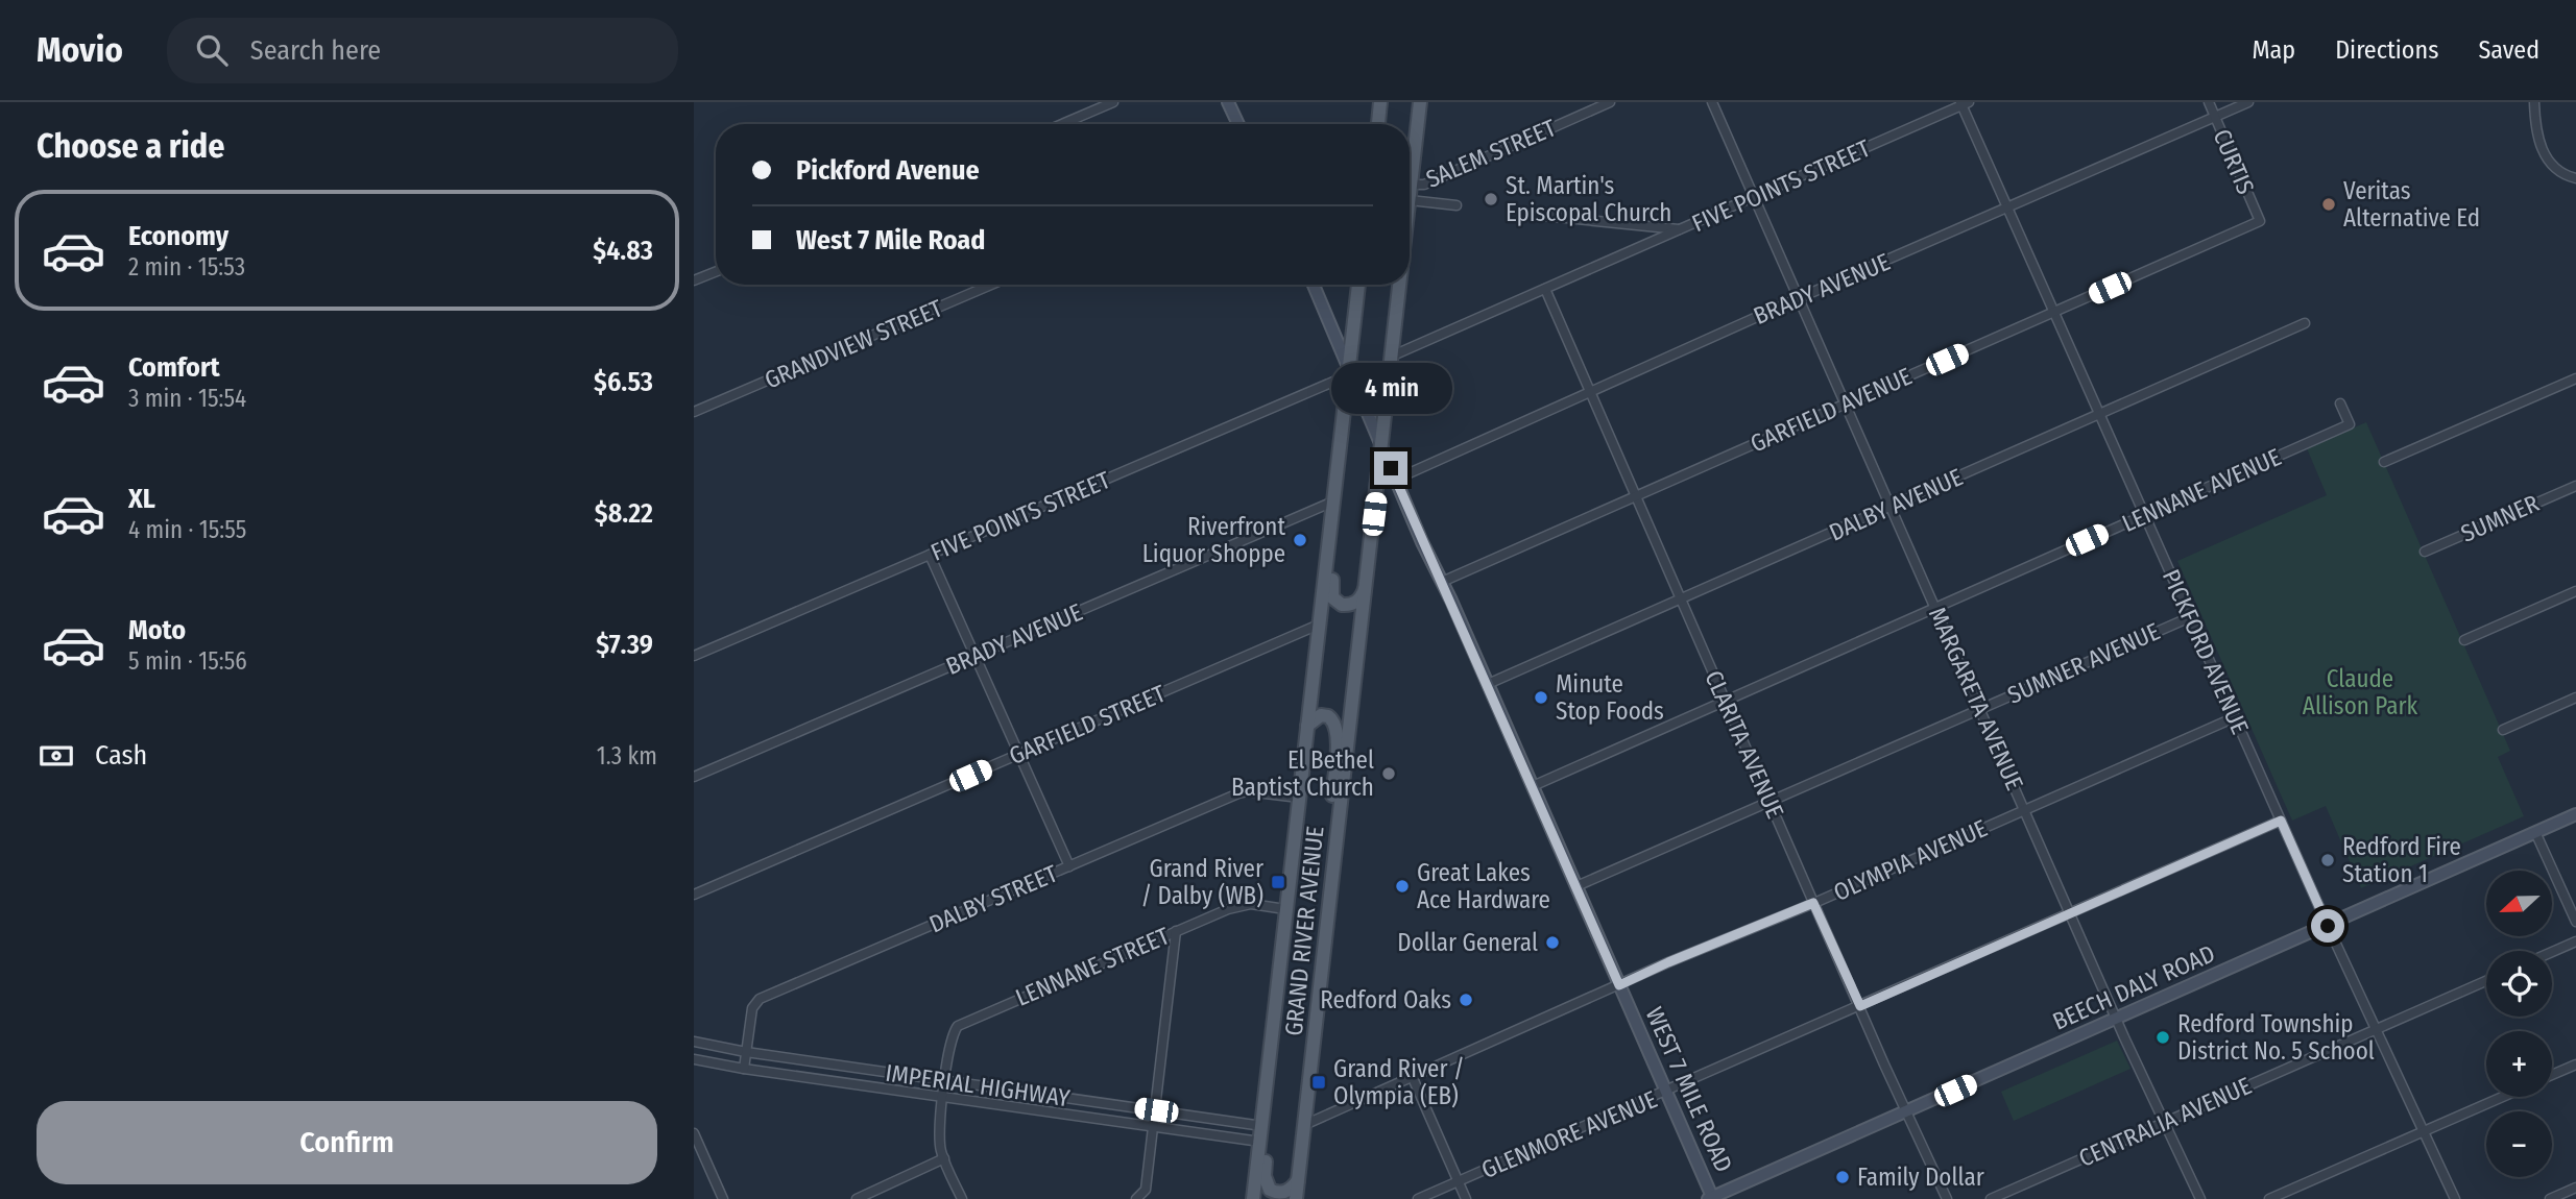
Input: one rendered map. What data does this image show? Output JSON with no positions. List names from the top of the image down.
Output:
{
  "streets": {
    "main road": ["GRAND RIVER AVENUE", "BEECH DALY ROAD", "WEST 7 MILE ROAD"],
    "street": [
      "SALEM STREET",
      "CURTIS",
      "FIVE POINTS STREET",
      "BRADY AVENUE",
      "GRANDVIEW STREET",
      "GARFIELD AVENUE",
      "LENNANE AVENUE",
      "DALBY AVENUE",
      "SUMNER",
      "PICKFORD AVENUE",
      "SUMNER AVENUE",
      "MARGARETA AVENUE",
      "GARFIELD STREET",
      "CLARITA AVENUE",
      "OLYMPIA AVENUE",
      "DALBY STREET",
      "LENNANE STREET",
      "IMPERIAL HIGHWAY",
      "CENTRALIA AVENUE",
      "GLENMORE AVENUE"
    ]
  },
  "crossings": [
    ["SALEM STREET", "GRAND RIVER AVENUE"],
    ["CURTIS", "BRADY AVENUE"],
    ["CURTIS", "GARFIELD AVENUE"],
    ["FIVE POINTS STREET", "PICKFORD AVENUE"],
    ["FIVE POINTS STREET", "MARGARETA AVENUE"],
    ["FIVE POINTS STREET", "CLARITA AVENUE"],
    ["FIVE POINTS STREET", "GRAND RIVER AVENUE"],
    ["FIVE POINTS STREET", "WEST 7 MILE ROAD"],
    ["BRADY AVENUE", "PICKFORD AVENUE"],
    ["BRADY AVENUE", "MARGARETA AVENUE"],
    ["BRADY AVENUE", "CLARITA AVENUE"],
    ["BRADY AVENUE", "GRAND RIVER AVENUE"],
    ["BRADY AVENUE", "WEST 7 MILE ROAD"],
    ["GARFIELD AVENUE", "PICKFORD AVENUE"],
    ["GARFIELD AVENUE", "MARGARETA AVENUE"],
    ["GARFIELD AVENUE", "CLARITA AVENUE"],
    ["GARFIELD AVENUE", "WEST 7 MILE ROAD"],
    ["LENNANE AVENUE", "PICKFORD AVENUE"],
    ["LENNANE AVENUE", "MARGARETA AVENUE"],
    ["LENNANE AVENUE", "CLARITA AVENUE"],
    ["LENNANE AVENUE", "WEST 7 MILE ROAD"],
    ["DALBY AVENUE", "PICKFORD AVENUE"],
    ["DALBY AVENUE", "MARGARETA AVENUE"],
    ["DALBY AVENUE", "CLARITA AVENUE"],
    ["DALBY AVENUE", "WEST 7 MILE ROAD"],
    ["PICKFORD AVENUE", "SUMNER AVENUE"],
    ["PICKFORD AVENUE", "OLYMPIA AVENUE"],
    ["PICKFORD AVENUE", "BEECH DALY ROAD"],
    ["PICKFORD AVENUE", "CENTRALIA AVENUE"],
    ["PICKFORD AVENUE", "GLENMORE AVENUE"],
    ["SUMNER AVENUE", "MARGARETA AVENUE"],
    ["SUMNER AVENUE", "CLARITA AVENUE"],
    ["SUMNER AVENUE", "WEST 7 MILE ROAD"],
    ["MARGARETA AVENUE", "OLYMPIA AVENUE"],
    ["MARGARETA AVENUE", "BEECH DALY ROAD"],
    ["MARGARETA AVENUE", "CENTRALIA AVENUE"],
    ["MARGARETA AVENUE", "GLENMORE AVENUE"],
    ["GARFIELD STREET", "GRAND RIVER AVENUE"],
    ["CLARITA AVENUE", "OLYMPIA AVENUE"],
    ["CLARITA AVENUE", "BEECH DALY ROAD"],
    ["CLARITA AVENUE", "GLENMORE AVENUE"],
    ["OLYMPIA AVENUE", "GRAND RIVER AVENUE"],
    ["OLYMPIA AVENUE", "WEST 7 MILE ROAD"],
    ["DALBY STREET", "GRAND RIVER AVENUE"],
    ["DALBY STREET", "IMPERIAL HIGHWAY"],
    ["GRAND RIVER AVENUE", "LENNANE STREET"],
    ["GRAND RIVER AVENUE", "IMPERIAL HIGHWAY"],
    ["GRAND RIVER AVENUE", "WEST 7 MILE ROAD"],
    ["LENNANE STREET", "IMPERIAL HIGHWAY"],
    ["BEECH DALY ROAD", "WEST 7 MILE ROAD"],
    ["WEST 7 MILE ROAD", "GLENMORE AVENUE"]
  ],
  "parks": ["Claude Allison Park"],
  "places": {
    "other": [
      "St. Martin's Episcopal Church",
      "Veritas Alternative Ed",
      "Riverfront Liquor Shoppe",
      "Minute Stop Foods",
      "El Bethel Baptist Church",
      "Redford Fire Station 1",
      "Great Lakes Ace Hardware",
      "Dollar General",
      "Redford Oaks",
      "Redford Township District No. 5 School",
      "Family Dollar"
    ],
    "transit": ["Grand River / Dalby (WB)", "Grand River / Olympia (EB)"]
  },
  "north": "left",
  "page": {
    "header": "Movio",
    "search": "Search here",
    "nav": ["Map", "Directions", "Saved"],
    "heading": "Choose a ride",
    "banner": ["Pickford Avenue", "West 7 Mile Road"],
    "list": [
      {
        "name": "Economy",
        "note": "2 min · 15:53",
        "value": "$4.83"
      },
      {
        "name": "Comfort",
        "note": "3 min · 15:54",
        "value": "$6.53"
      },
      {
        "name": "XL",
        "note": "4 min · 15:55",
        "value": "$8.22"
      },
      {
        "name": "Moto",
        "note": "5 min · 15:56",
        "value": "$7.39"
      }
    ],
    "bubble": "4 min",
    "pay": ["Cash", "1.3 km"],
    "map_buttons": ["+", "−"],
    "buttons": "Confirm"
  }
}
